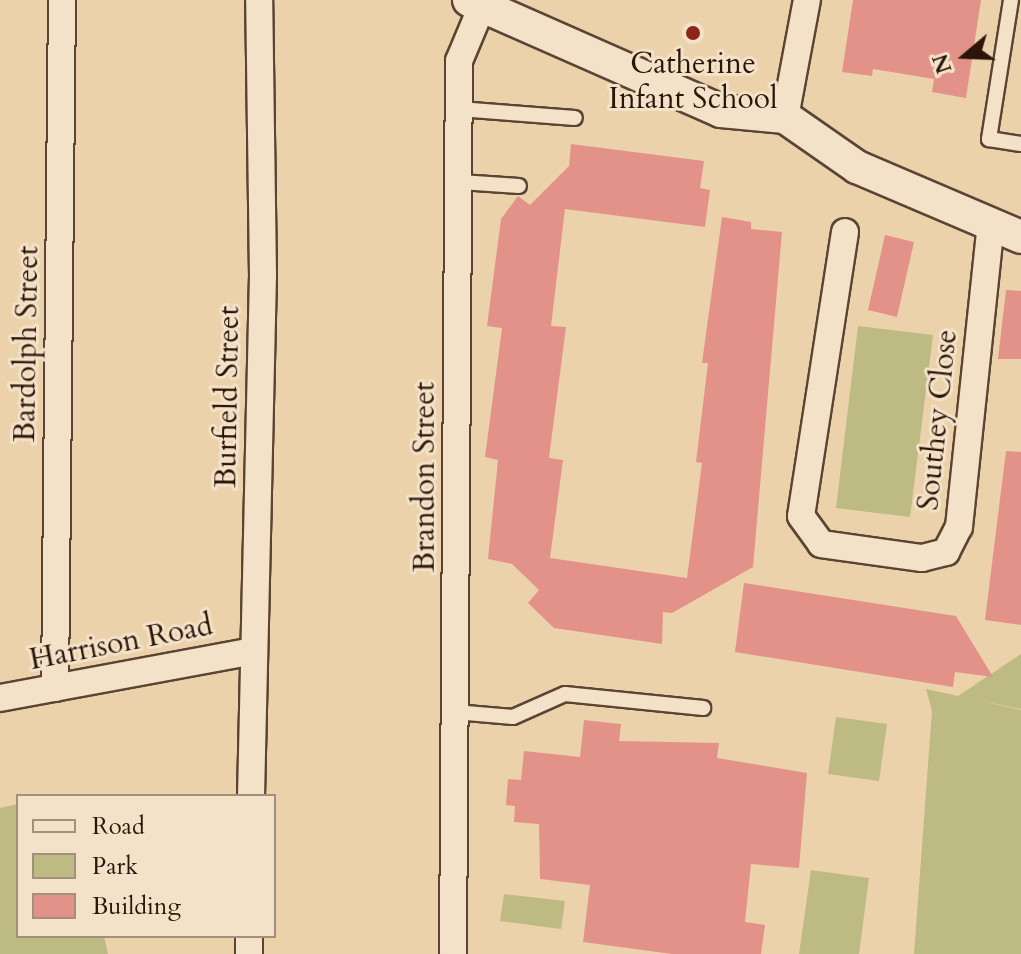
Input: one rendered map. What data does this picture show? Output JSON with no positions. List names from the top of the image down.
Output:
{
  "streets": {
    "street": [
      "Bardolph Street",
      "Burfield Street",
      "Southey Close",
      "Brandon Street",
      "Harrison Road"
    ]
  },
  "crossings": [
    ["Bardolph Street", "Harrison Road"],
    ["Burfield Street", "Harrison Road"]
  ],
  "places": ["Catherine Infant School"],
  "legend": ["Road", "Park", "Building"],
  "north": "left"
}
